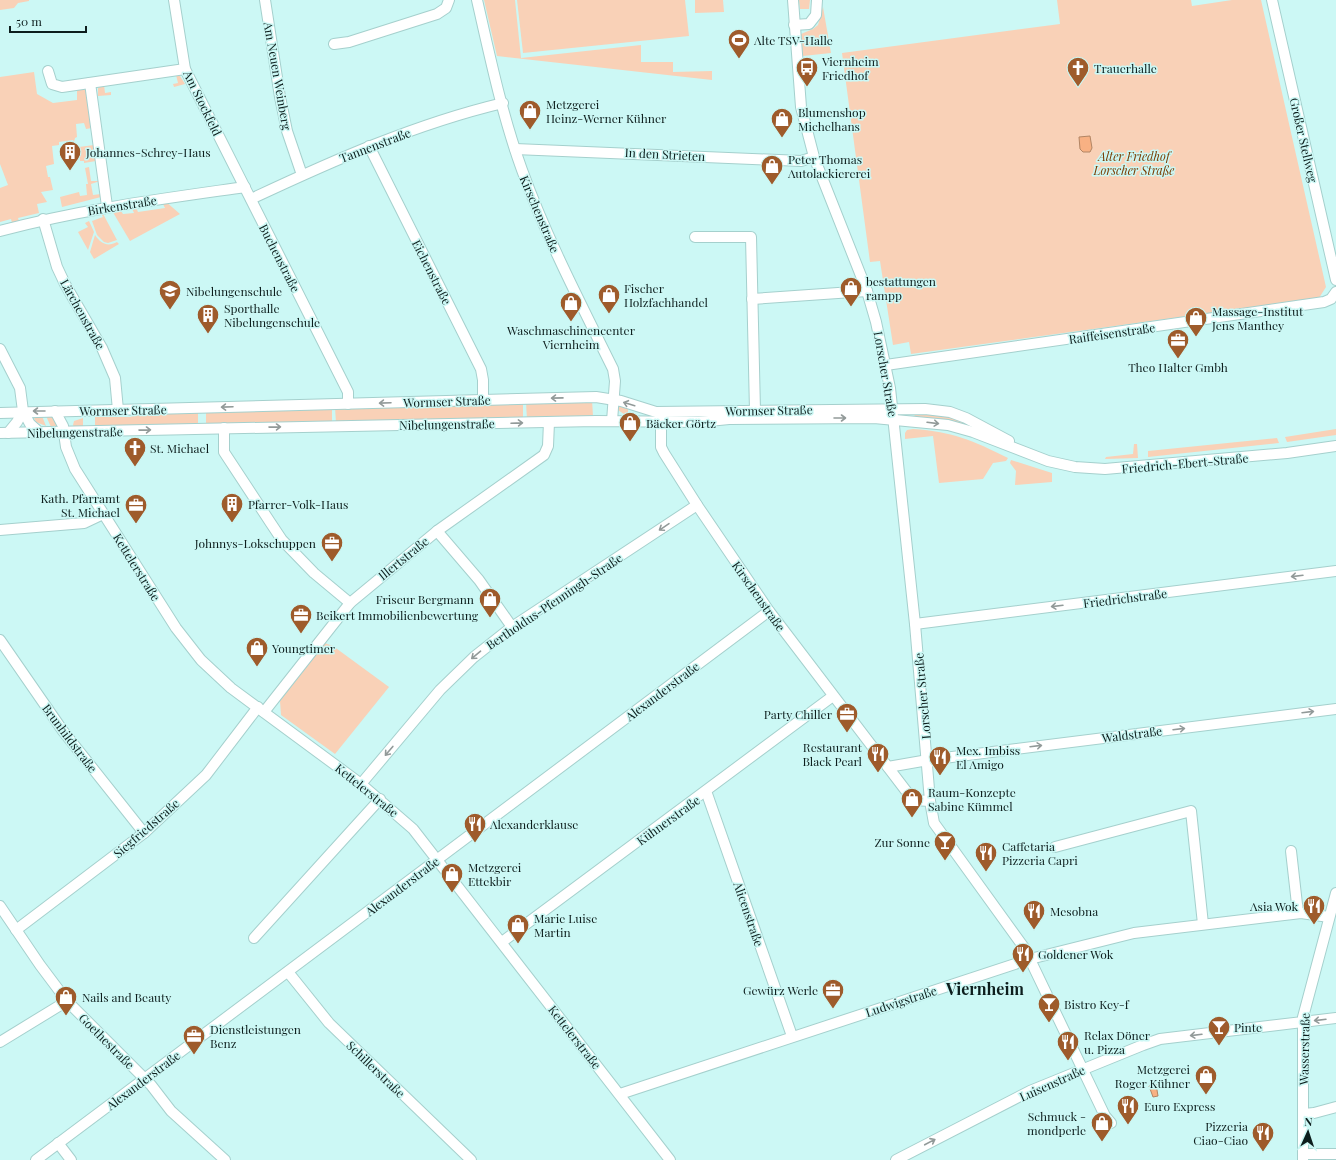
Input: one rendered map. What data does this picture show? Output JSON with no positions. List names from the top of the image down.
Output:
{
  "streets": {
    "street": [
      "Am Neuen Weinberg",
      "Am Stockfeld",
      "Großer Stellweg",
      "Tannenstraße",
      "In den Strieten",
      "Birkenstraße",
      "Kirschenstraße",
      "Buchenstraße",
      "Eichenstraße",
      "Lärchenstraße",
      "Raiffeisenstraße",
      "Lorscher Straße",
      "Wormser Straße",
      "Nibelungenstraße",
      "Friedrich-Ebert-Straße",
      "Illertstraße",
      "Kettelerstraße",
      "Friedrichstraße",
      "Bertholdus-Pfenningh-Straße",
      "Alexanderstraße",
      "Waldstraße",
      "Brunhildstraße",
      "Kühnerstraße",
      "Siegfriedstraße",
      "Alicenstraße",
      "Ludwigstraße",
      "Goethestraße",
      "Wasserstraße",
      "Schillerstraße",
      "Luisenstraße"
    ]
  },
  "crossings": [
    ["Am Neuen Weinberg", "Tannenstraße"],
    ["Am Stockfeld", "Tannenstraße"],
    ["Am Stockfeld", "Birkenstraße"],
    ["Am Stockfeld", "Buchenstraße"],
    ["Tannenstraße", "Kirschenstraße"],
    ["Tannenstraße", "Buchenstraße"],
    ["Tannenstraße", "Eichenstraße"],
    ["In den Strieten", "Kirschenstraße"],
    ["In den Strieten", "Lorscher Straße"],
    ["Birkenstraße", "Lärchenstraße"],
    ["Kirschenstraße", "Wormser Straße"],
    ["Kirschenstraße", "Nibelungenstraße"],
    ["Kirschenstraße", "Bertholdus-Pfenningh-Straße"],
    ["Kirschenstraße", "Alexanderstraße"],
    ["Kirschenstraße", "Kühnerstraße"],
    ["Buchenstraße", "Wormser Straße"],
    ["Eichenstraße", "Wormser Straße"],
    ["Lärchenstraße", "Wormser Straße"],
    ["Raiffeisenstraße", "Lorscher Straße"],
    ["Lorscher Straße", "Wormser Straße"],
    ["Lorscher Straße", "Nibelungenstraße"],
    ["Lorscher Straße", "Friedrich-Ebert-Straße"],
    ["Lorscher Straße", "Friedrichstraße"],
    ["Lorscher Straße", "Waldstraße"],
    ["Lorscher Straße", "Ludwigstraße"],
    ["Lorscher Straße", "Luisenstraße"],
    ["Wormser Straße", "Nibelungenstraße"],
    ["Wormser Straße", "Friedrich-Ebert-Straße"],
    ["Wormser Straße", "Kettelerstraße"],
    ["Nibelungenstraße", "Friedrich-Ebert-Straße"],
    ["Nibelungenstraße", "Illertstraße"],
    ["Nibelungenstraße", "Kettelerstraße"],
    ["Illertstraße", "Kettelerstraße"],
    ["Illertstraße", "Siegfriedstraße"],
    ["Kettelerstraße", "Bertholdus-Pfenningh-Straße"],
    ["Kettelerstraße", "Alexanderstraße"],
    ["Kettelerstraße", "Kühnerstraße"],
    ["Kettelerstraße", "Siegfriedstraße"],
    ["Kettelerstraße", "Ludwigstraße"],
    ["Alexanderstraße", "Goethestraße"],
    ["Alexanderstraße", "Schillerstraße"],
    ["Brunhildstraße", "Siegfriedstraße"],
    ["Kühnerstraße", "Alicenstraße"],
    ["Siegfriedstraße", "Goethestraße"],
    ["Alicenstraße", "Ludwigstraße"],
    ["Ludwigstraße", "Wasserstraße"],
    ["Wasserstraße", "Luisenstraße"]
  ],
  "one_way": [
    "Wormser Straße",
    "Nibelungenstraße",
    "Friedrichstraße",
    "Bertholdus-Pfenningh-Straße",
    "Waldstraße"
  ],
  "districts": ["Viernheim"],
  "parks": ["Alter Friedhof Lorscher Straße"],
  "places": {
    "sports": ["Alte TSV-Halle"],
    "bus stop": ["Viernheim Friedhof"],
    "church": ["Trauerhalle", "St. Michael"],
    "shop": [
      "Metzgerei Heinz-Werner Kühner",
      "Blumenshop Michelhans",
      "Peter Thomas Autolackiererei",
      "bestattungen rampp",
      "Fischer Holzfachhandel",
      "Waschmaschinencenter Viernheim",
      "Massage-Institut Jens Manthey",
      "Bäcker Görtz",
      "Friseur Bergmann",
      "Youngtimer",
      "Raum-Konzepte Sabine Kümmel",
      "Metzgerei Ettekbir",
      "Marie Luise Martin",
      "Nails and Beauty",
      "Metzgerei Roger Kühner",
      "Schmuck - mondperle"
    ],
    "building": ["Johannes-Schrey-Haus", "Sporthalle Nibelungenschule", "Pfarrer-Volk-Haus"],
    "school or university": ["Nibelungenschule"],
    "office": [
      "Theo Halter Gmbh",
      "Kath. Pfarramt St. Michael",
      "Johnnys-Lokschuppen",
      "Beikert Immobilienbewertung",
      "Party Chiller",
      "Gewürz Werle",
      "Dienstleistungen Benz"
    ],
    "restaurant": [
      "Restaurant Black Pearl",
      "Mex. Imbiss El Amigo",
      "Alexanderklause",
      "Caffetaria Pizzeria Capri",
      "Asia Wok",
      "Mesobna",
      "Goldener Wok",
      "Relax Döner u. Pizza",
      "Euro Express",
      "Pizzeria Ciao-Ciao"
    ],
    "bar": ["Zur Sonne", "Bistro Key-f", "Pinte"]
  },
  "scale_bar": "50 m",
  "north": "top"
}
